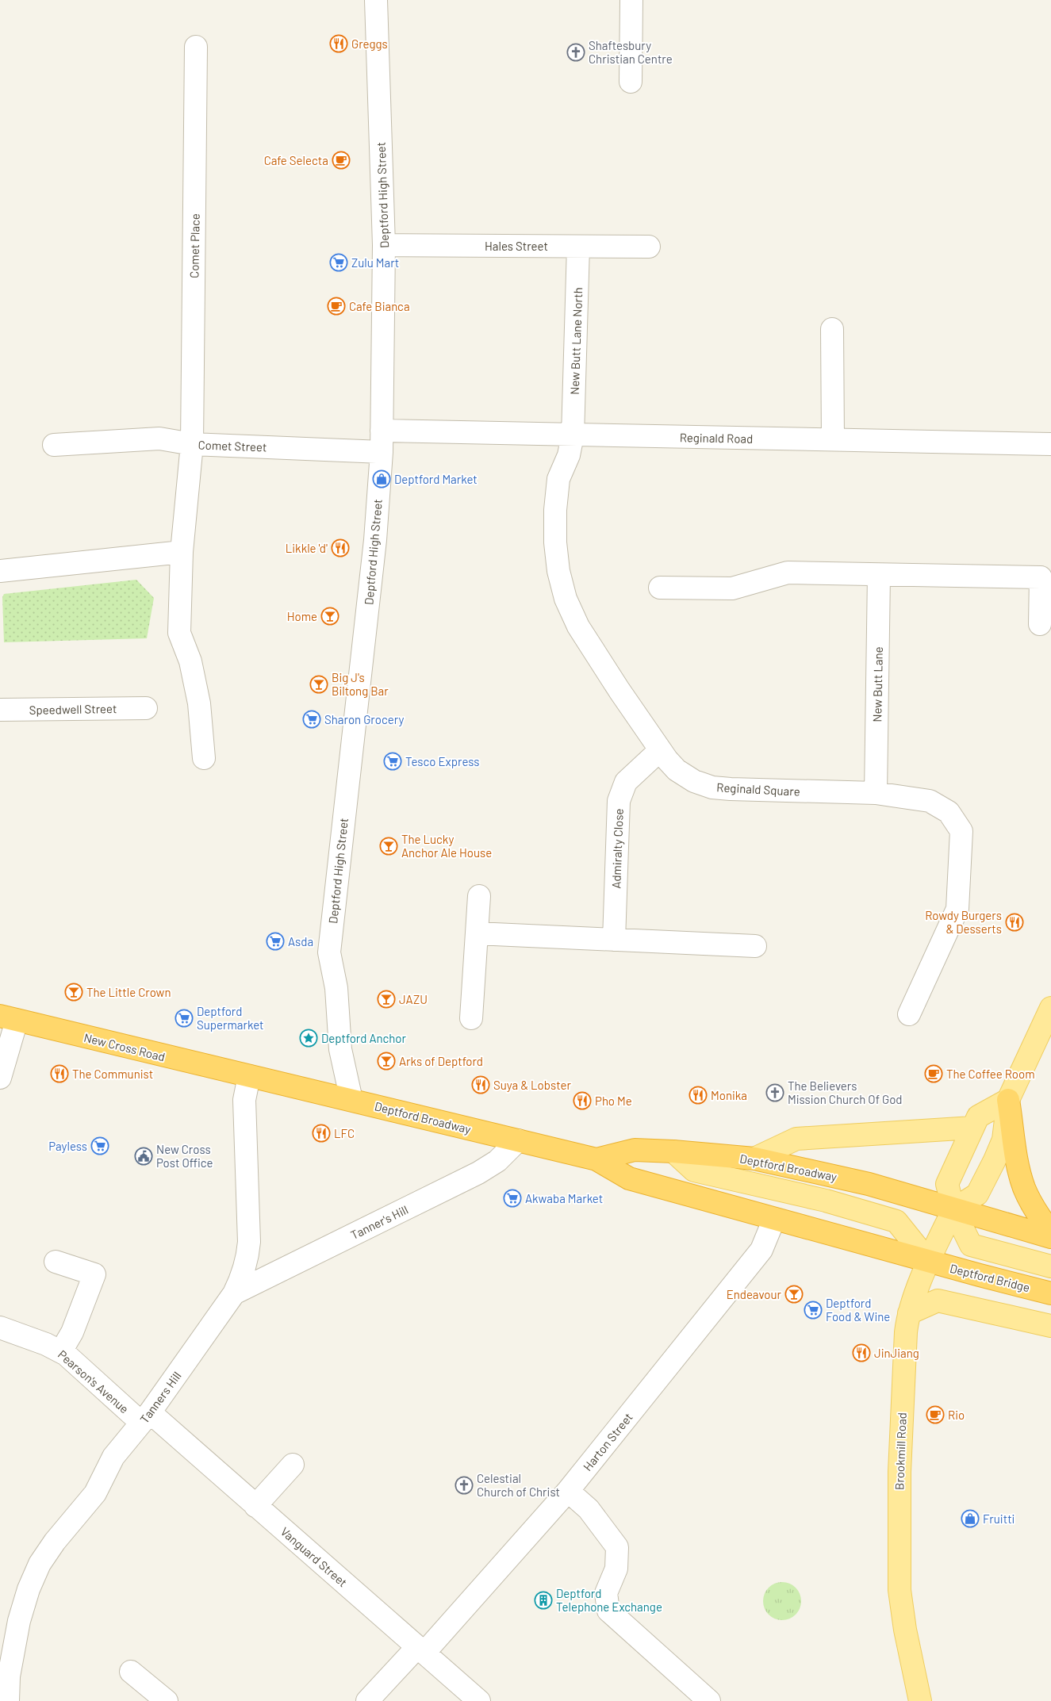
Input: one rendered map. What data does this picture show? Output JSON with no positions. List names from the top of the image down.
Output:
{
  "streets": {
    "highway": ["New Cross Road", "Deptford Broadway", "Deptford Bridge"],
    "main road": ["Brookmill Road"],
    "street": [
      "Deptford High Street",
      "Comet Place",
      "Hales Street",
      "New Butt Lane North",
      "Reginald Road",
      "Comet Street",
      "New Butt Lane",
      "Speedwell Street",
      "Reginald Square",
      "Admiralty Close",
      "Tanner's Hill",
      "Pearson's Avenue",
      "Tanners Hill",
      "Harton Street",
      "Vanguard Street"
    ]
  },
  "crossings": [
    ["Deptford High Street", "Hales Street"],
    ["Deptford High Street", "Reginald Road"],
    ["Deptford High Street", "Comet Street"],
    ["Deptford High Street", "Deptford Broadway"],
    ["Comet Place", "Comet Street"],
    ["Hales Street", "New Butt Lane North"],
    ["New Butt Lane North", "Reginald Road"],
    ["New Butt Lane North", "Reginald Square"],
    ["Reginald Road", "Reginald Square"],
    ["New Butt Lane", "Reginald Square"],
    ["Reginald Square", "Admiralty Close"],
    ["New Cross Road", "Deptford Broadway"],
    ["New Cross Road", "Tanners Hill"],
    ["Deptford Broadway", "Tanner's Hill"],
    ["Deptford Broadway", "Deptford Bridge"],
    ["Deptford Broadway", "Tanners Hill"],
    ["Deptford Broadway", "Harton Street"],
    ["Deptford Broadway", "Brookmill Road"],
    ["Tanner's Hill", "Tanners Hill"],
    ["Deptford Bridge", "Brookmill Road"],
    ["Pearson's Avenue", "Tanners Hill"],
    ["Pearson's Avenue", "Vanguard Street"],
    ["Tanners Hill", "Vanguard Street"],
    ["Harton Street", "Vanguard Street"]
  ],
  "places": {
    "restaurant": [
      "Greggs",
      "Likkle 'd'",
      "Rowdy Burgers & Desserts",
      "The Communist",
      "Suya & Lobster",
      "Monika",
      "Pho Me",
      "LFC",
      "JinJiang"
    ],
    "church": ["Shaftesbury Christian Centre", "The Believers Mission Church Of God", "Celestial Church of Christ"],
    "cafe": [
      "Cafe Selecta",
      "Cafe Bianca",
      "The Coffee Room",
      "Rio"
    ],
    "supermarket": [
      "Zulu Mart",
      "Sharon Grocery",
      "Tesco Express",
      "Asda",
      "Deptford Supermarket",
      "Payless",
      "Akwaba Market",
      "Deptford Food & Wine"
    ],
    "shop": ["Deptford Market", "Fruitti"],
    "bar": [
      "Home",
      "Big J's Biltong Bar",
      "The Lucky Anchor Ale House",
      "The Little Crown",
      "JAZU",
      "Arks of Deptford",
      "Endeavour"
    ],
    "place": ["Deptford Anchor"],
    "public building": ["New Cross Post Office"],
    "building": ["Deptford Telephone Exchange"]
  }
}
